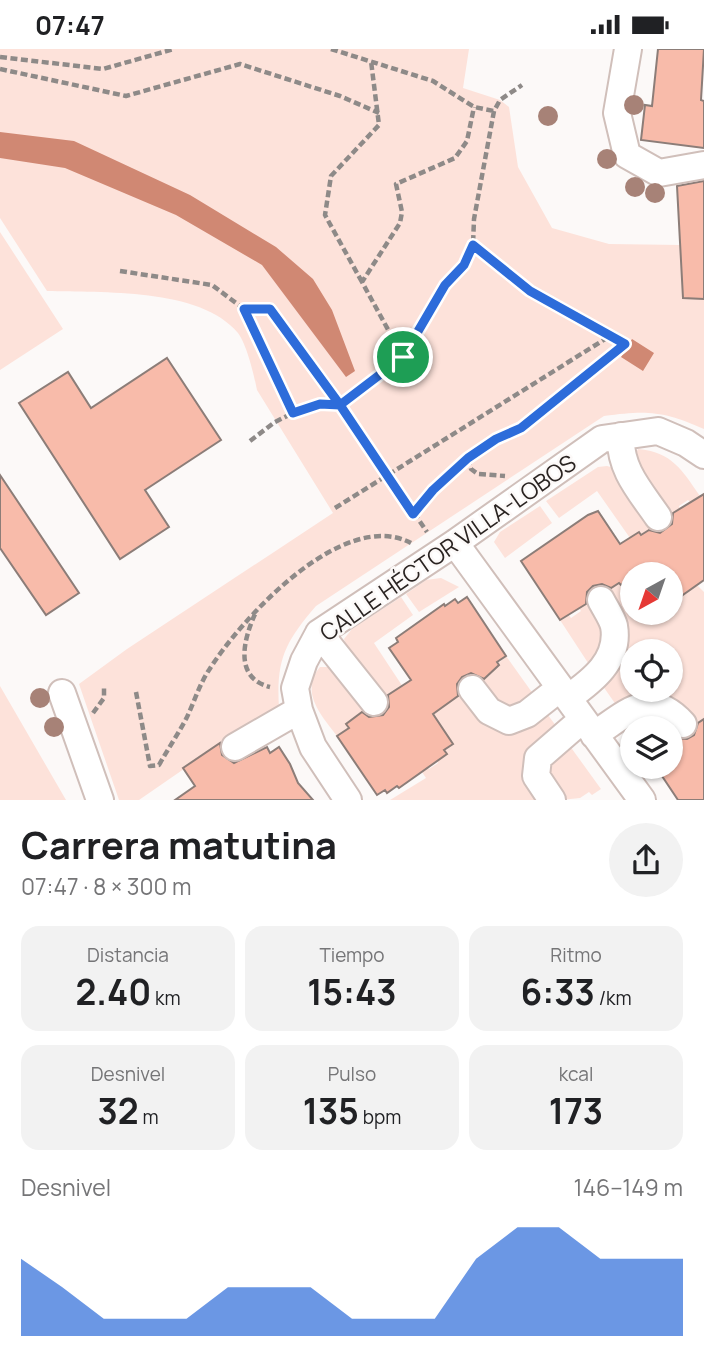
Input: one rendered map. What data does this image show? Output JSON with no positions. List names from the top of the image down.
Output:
{
  "streets": {
    "street": ["CALLE HÉCTOR VILLA-LOBOS"]
  },
  "north": "bottom left",
  "page": {
    "status": "07:47",
    "heading": ["Carrera matutina", "07:47 · 8 × 300 m"],
    "stats": [
      ["Distancia", "2.40 km"],
      ["Tiempo", "15:43"],
      ["Ritmo", "6:33 /km"],
      ["Desnivel", "32 m"],
      ["Pulso", "135 bpm"],
      ["kcal", "173"]
    ],
    "chart": ["Desnivel", "146–149 m"]
  }
}
